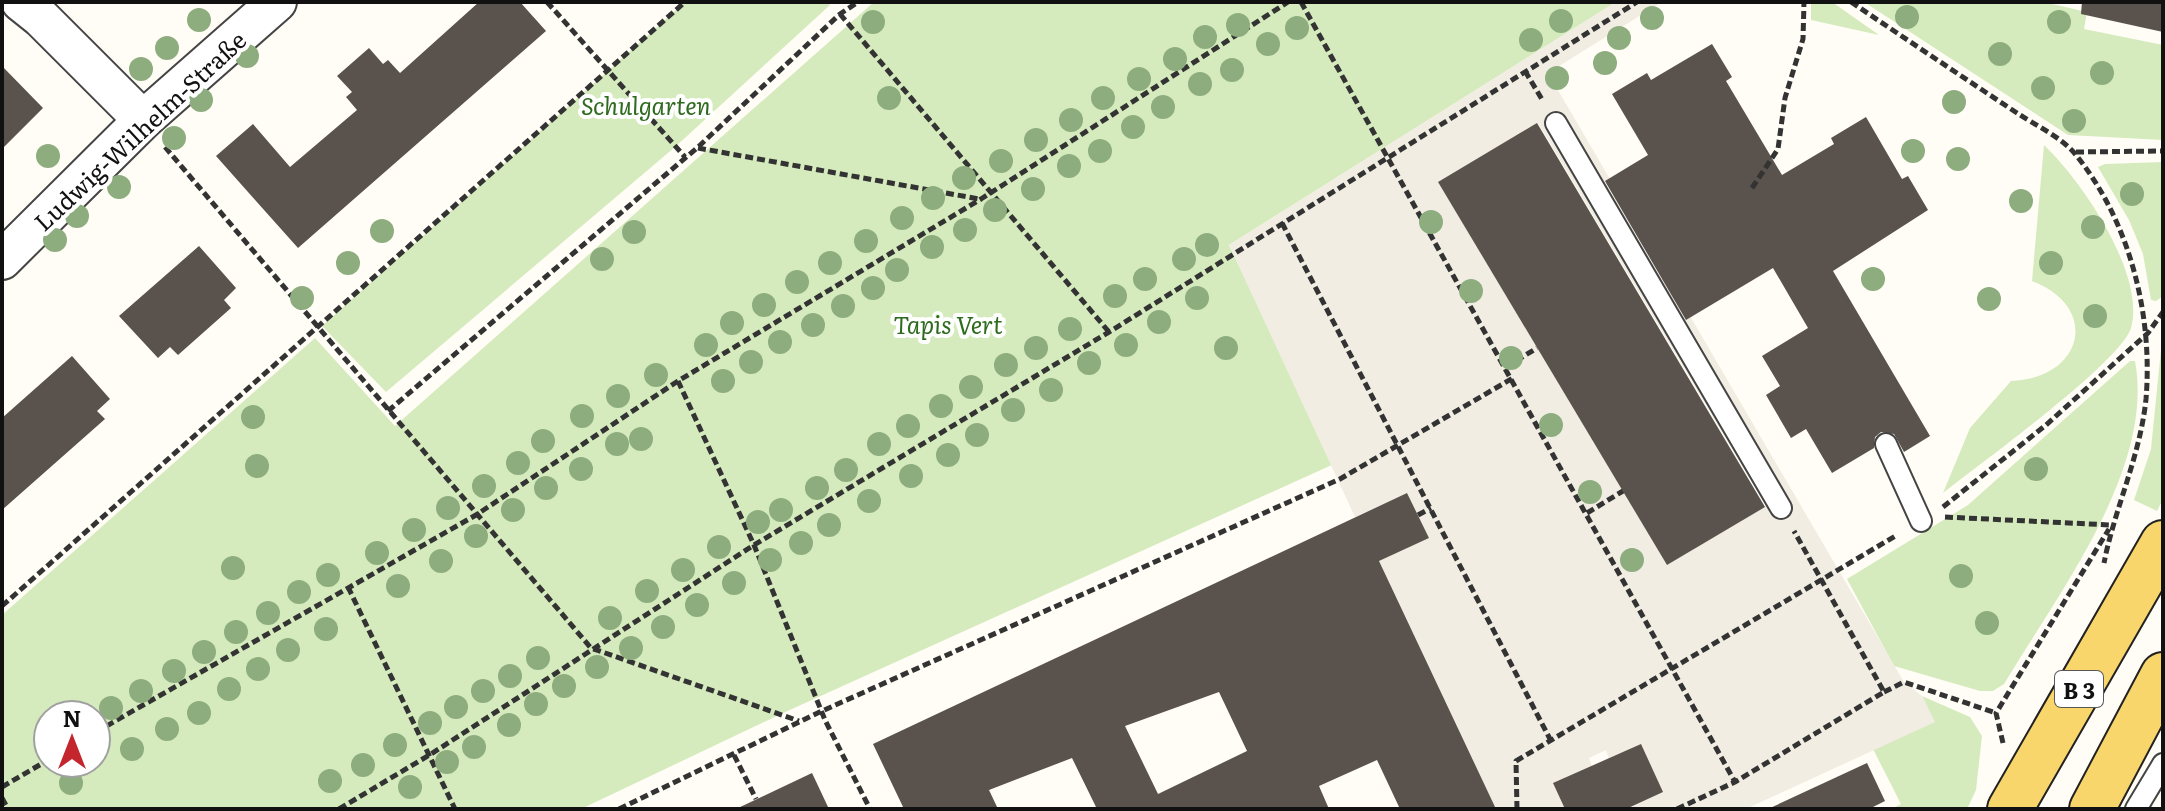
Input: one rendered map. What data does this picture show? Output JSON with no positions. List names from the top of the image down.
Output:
{
  "streets": {
    "main road": ["B 3"],
    "street": ["Ludwig-Wilhelm-Straße"]
  },
  "parks": ["Schulgarten", "Tapis Vert"],
  "north": "top"
}
